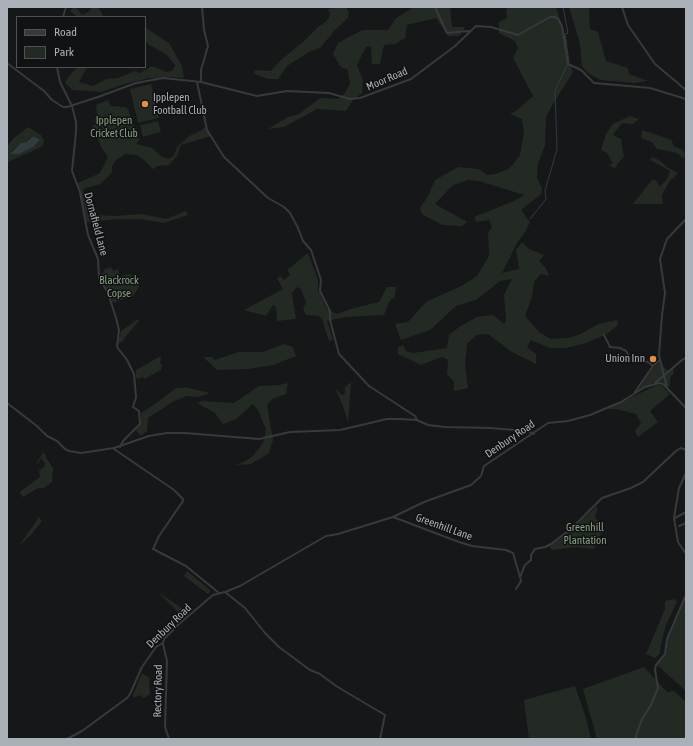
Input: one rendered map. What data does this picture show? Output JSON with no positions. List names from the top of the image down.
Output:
{
  "streets": {
    "street": [
      "Moor Road",
      "Dornafield Lane",
      "Denbury Road",
      "Greenhill Lane",
      "Rectory Road"
    ]
  },
  "crossings": [
    ["Moor Road", "Dornafield Lane"],
    ["Denbury Road", "Greenhill Lane"],
    ["Denbury Road", "Rectory Road"]
  ],
  "parks": ["Ipplepen Cricket Club", "Blackrock Copse", "Greenhill Plantation"],
  "places": ["Ipplepen Football Club", "Union Inn"],
  "legend": ["Road", "Park"]
}
